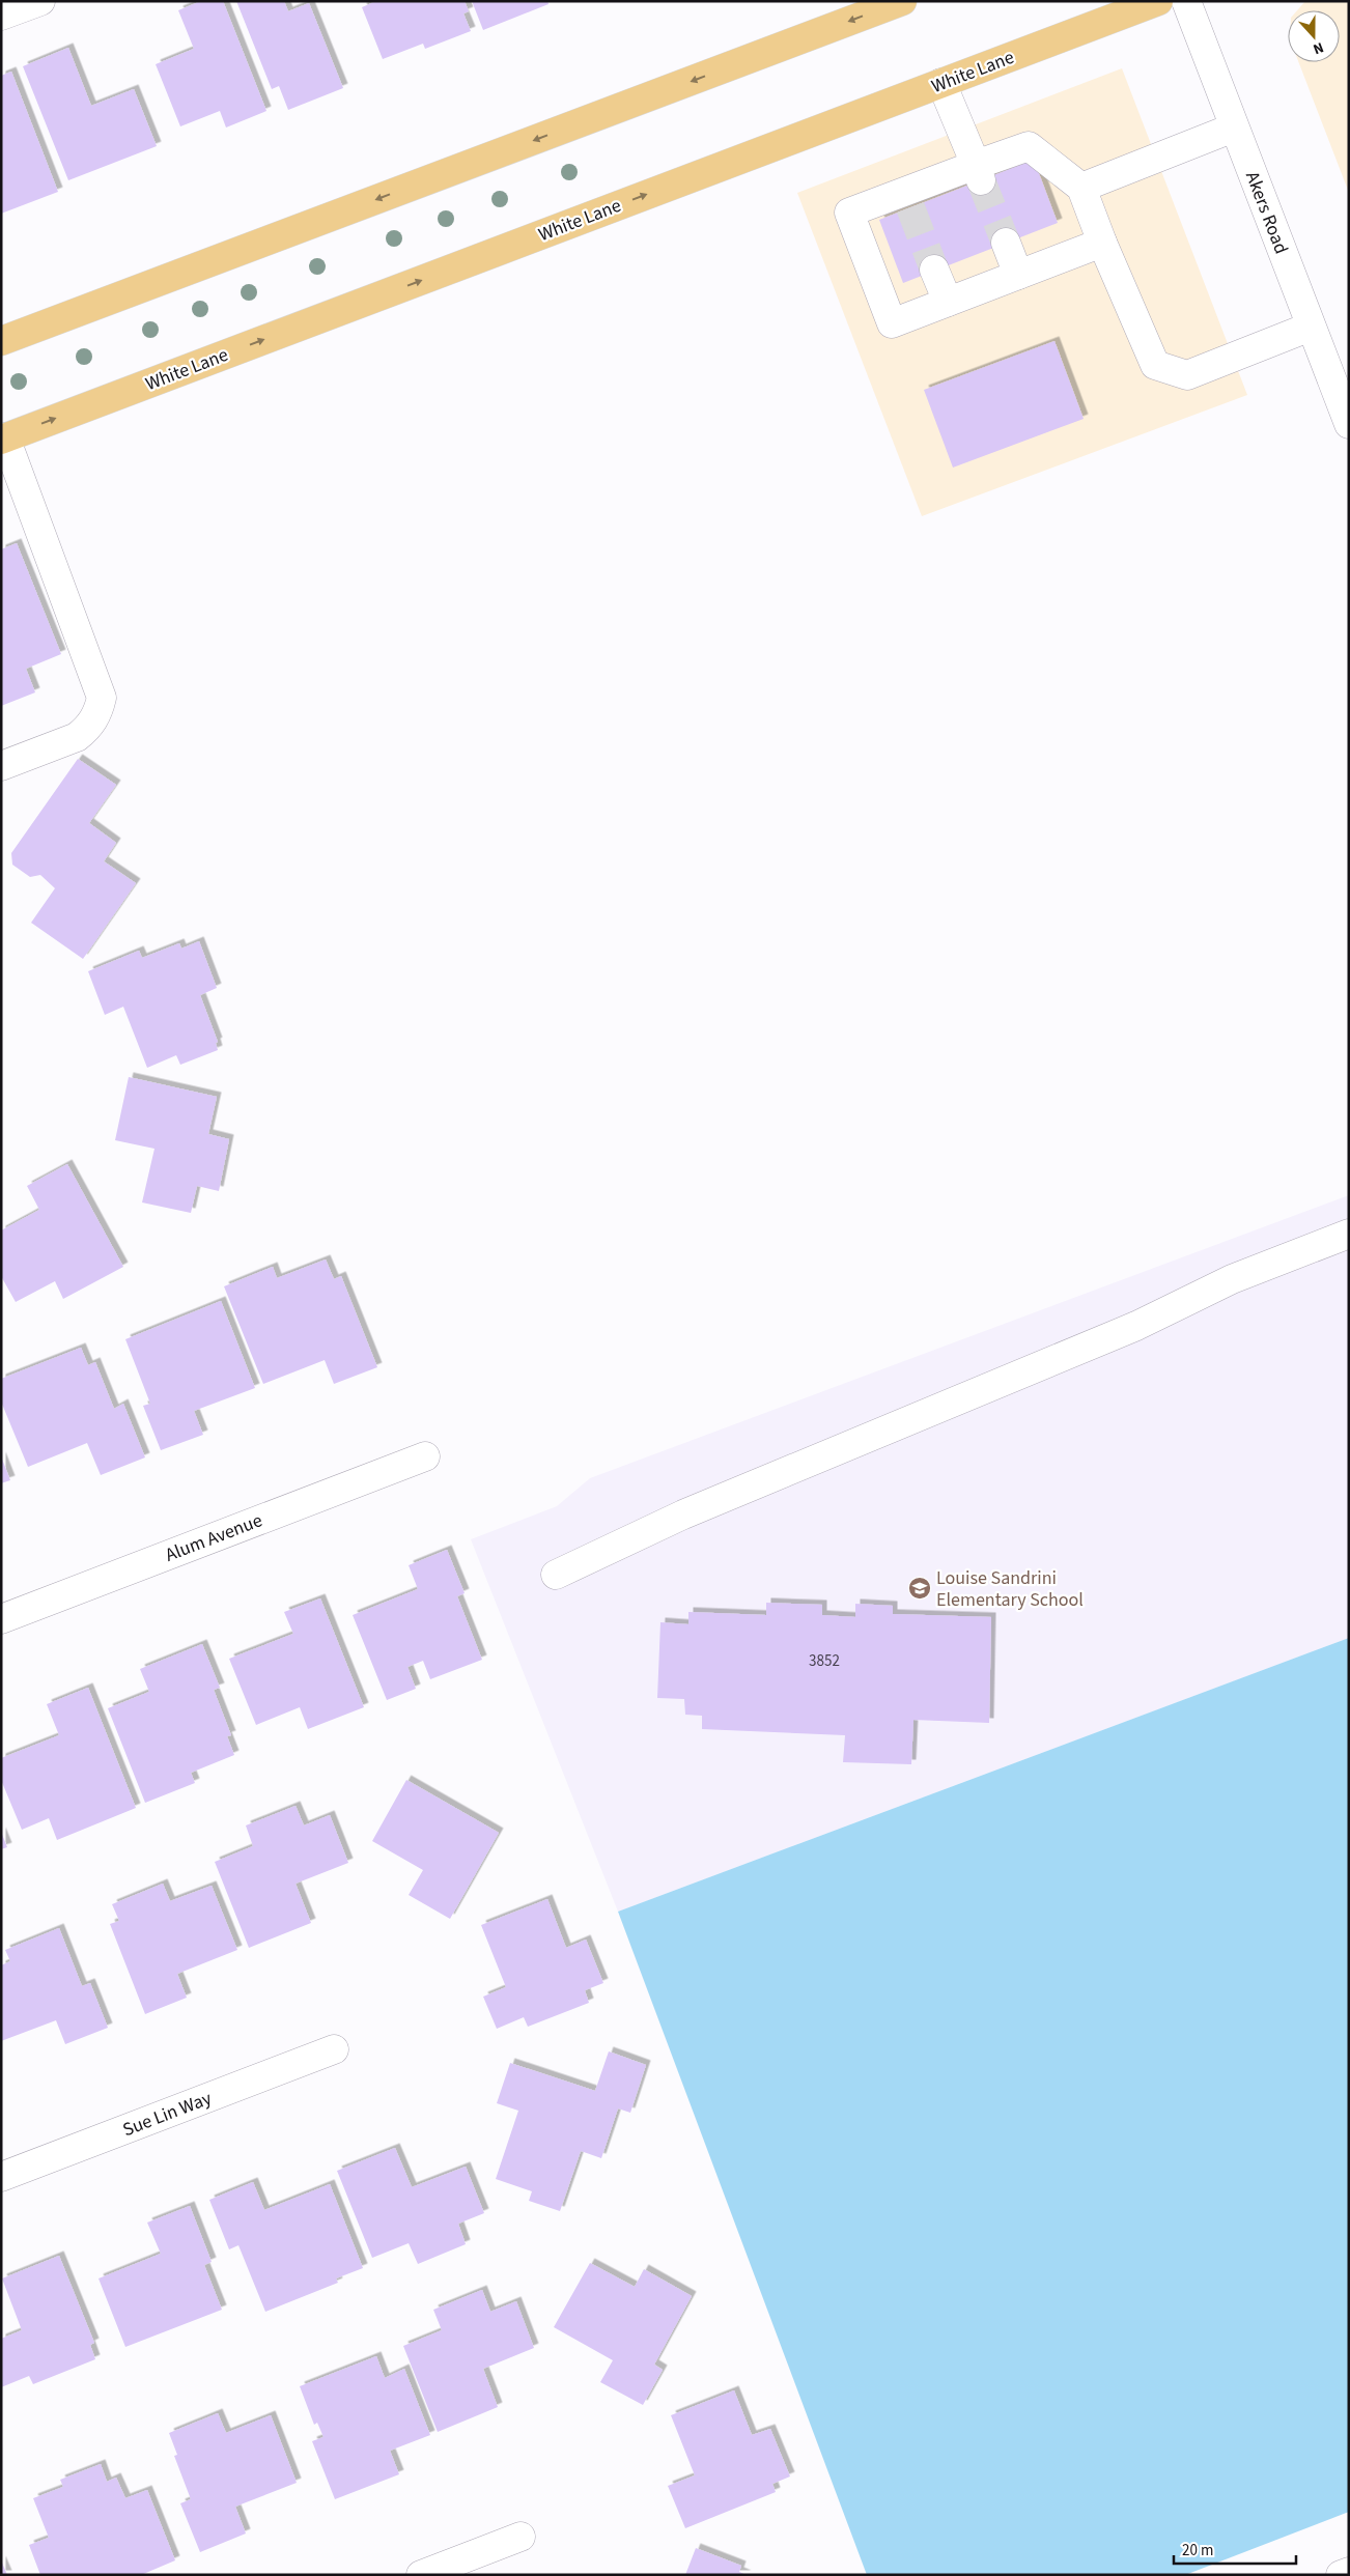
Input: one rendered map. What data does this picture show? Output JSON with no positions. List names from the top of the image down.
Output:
{
  "streets": {
    "main road": ["White Lane"],
    "street": ["Akers Road", "Alum Avenue", "Sue Lin Way"]
  },
  "places": {
    "school or university": ["Louise Sandrini Elementary School"]
  },
  "house_numbers": ["3852"],
  "scale_bar": "20 m",
  "north": "bottom"
}
